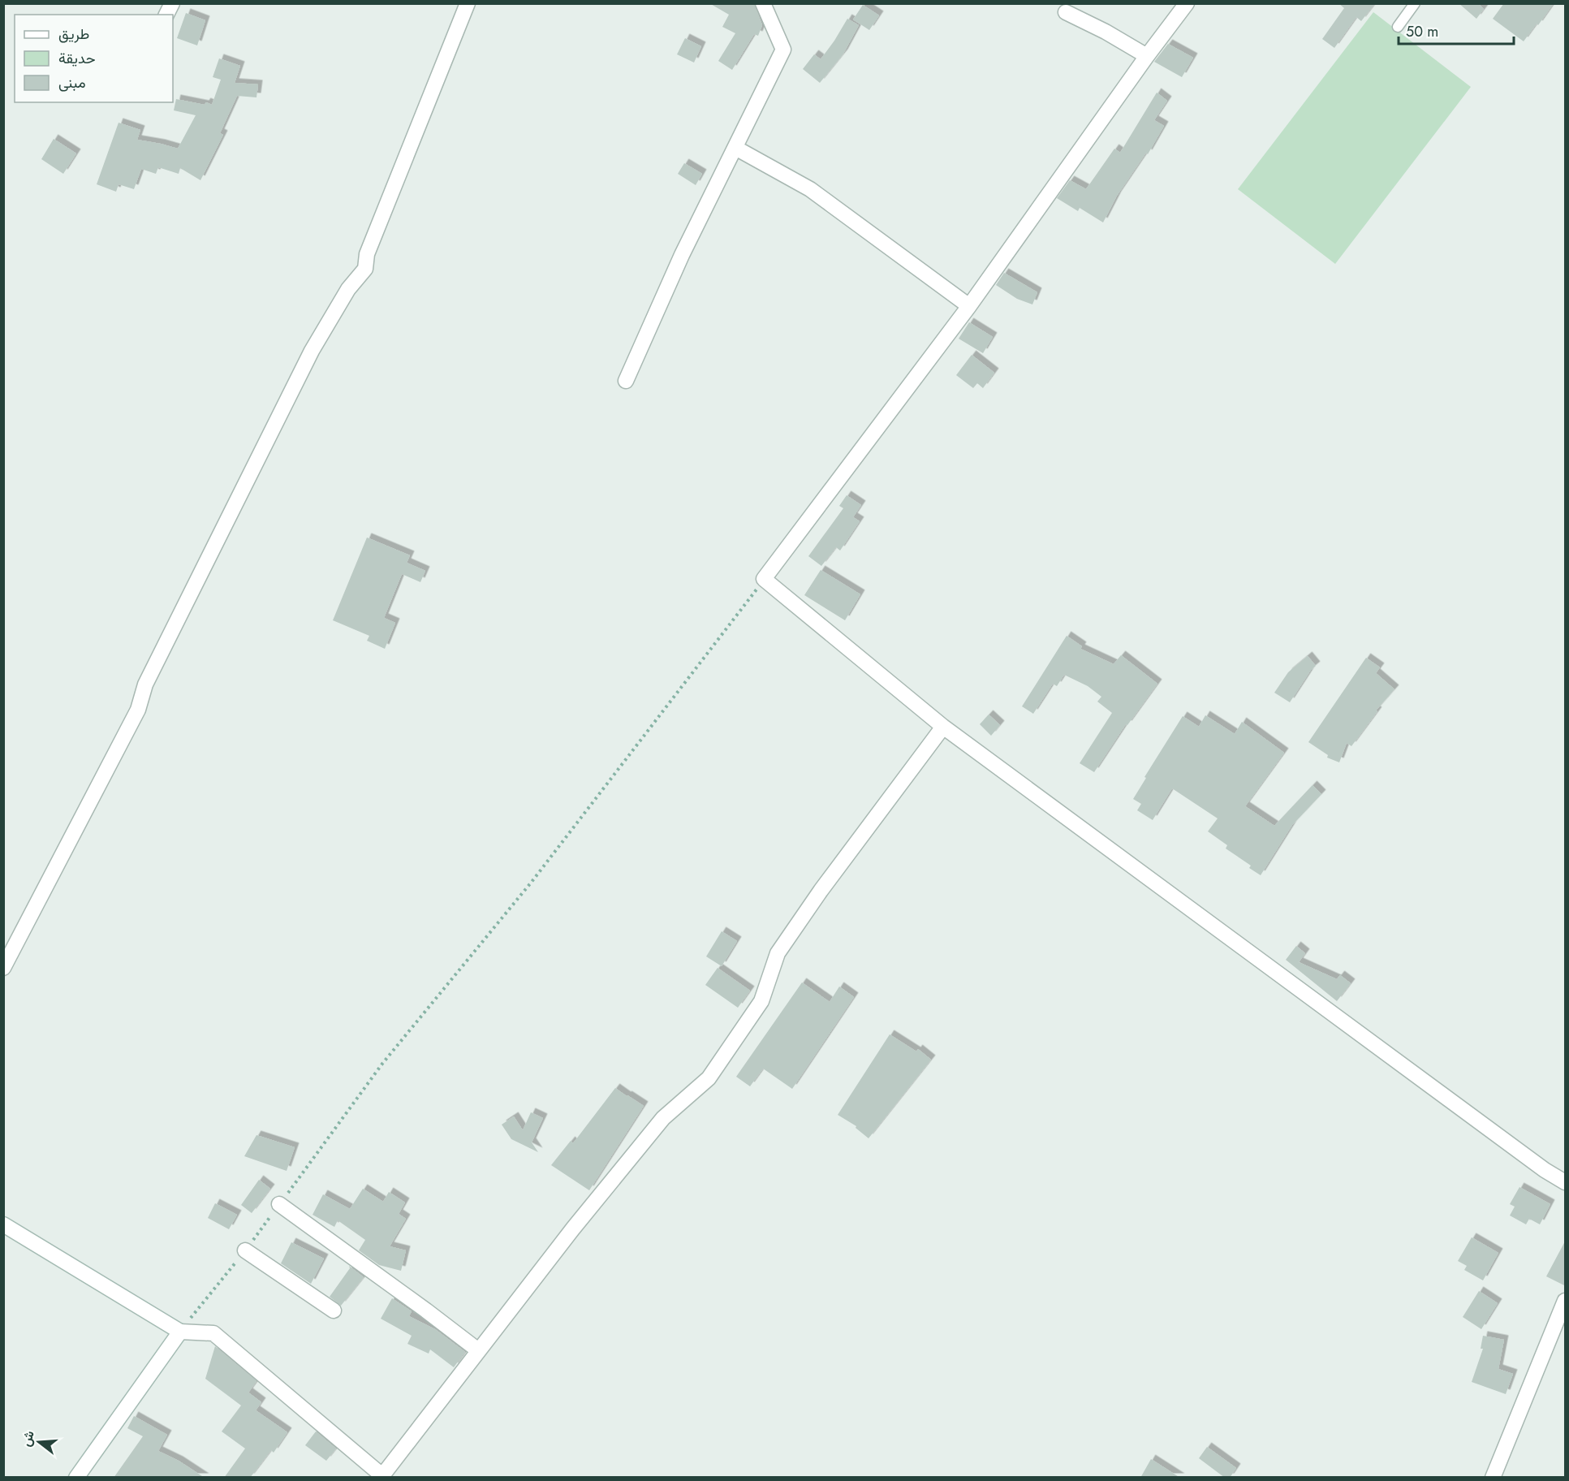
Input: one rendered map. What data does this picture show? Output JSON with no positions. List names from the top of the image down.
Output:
{
  "legend": ["طريق", "حديقة", "مبنى"],
  "scale_bar": "50 m",
  "north": "left"
}
